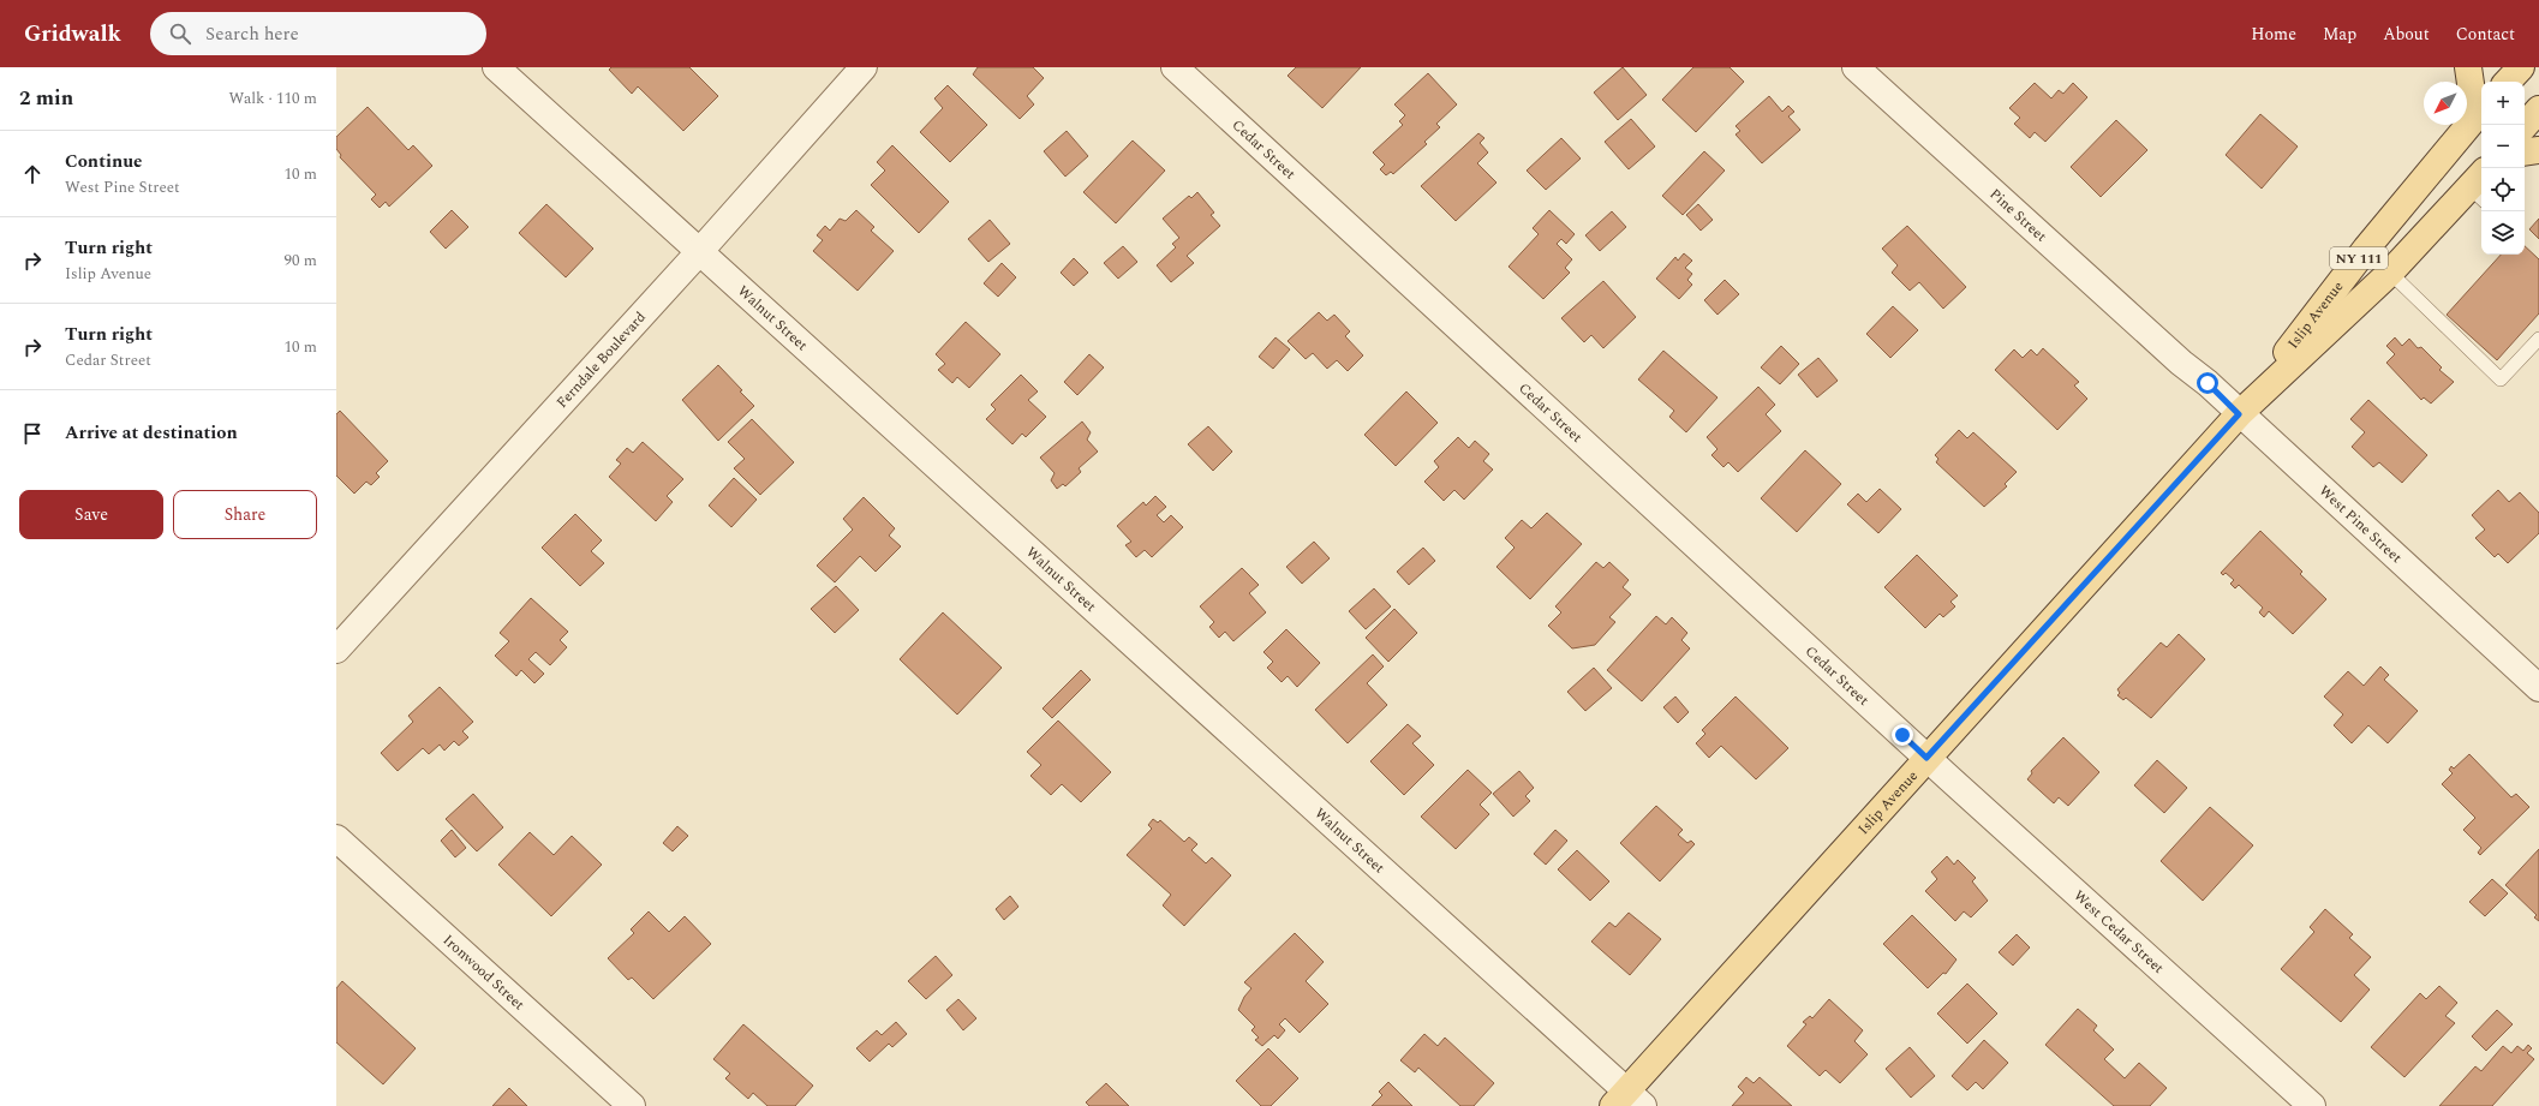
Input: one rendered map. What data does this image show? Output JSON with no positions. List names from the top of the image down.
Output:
{
  "streets": {
    "main road": ["NY 111", "Islip Avenue"],
    "street": [
      "Cedar Street",
      "Pine Street",
      "Walnut Street",
      "Ferndale Boulevard",
      "West Pine Street",
      "West Cedar Street",
      "Ironwood Street"
    ]
  },
  "crossings": [
    ["Cedar Street", "Islip Avenue"],
    ["Cedar Street", "West Cedar Street"],
    ["Pine Street", "West Pine Street"],
    ["Islip Avenue", "Walnut Street"],
    ["Islip Avenue", "West Pine Street"],
    ["Islip Avenue", "West Cedar Street"],
    ["Walnut Street", "Ferndale Boulevard"]
  ],
  "north": "bottom left",
  "page": {
    "header": "Gridwalk",
    "search": "Search here",
    "nav": [
      "Home",
      "Map",
      "About",
      "Contact"
    ],
    "heading": ["2 min", "Walk · 110 m"],
    "map_buttons": ["+", "−"],
    "list": [
      ["Continue", "West Pine Street", "10 m"],
      ["Turn right", "Islip Avenue", "90 m"],
      ["Turn right", "Cedar Street", "10 m"],
      "Arrive at destination"
    ],
    "buttons": ["Save", "Share"]
  }
}
